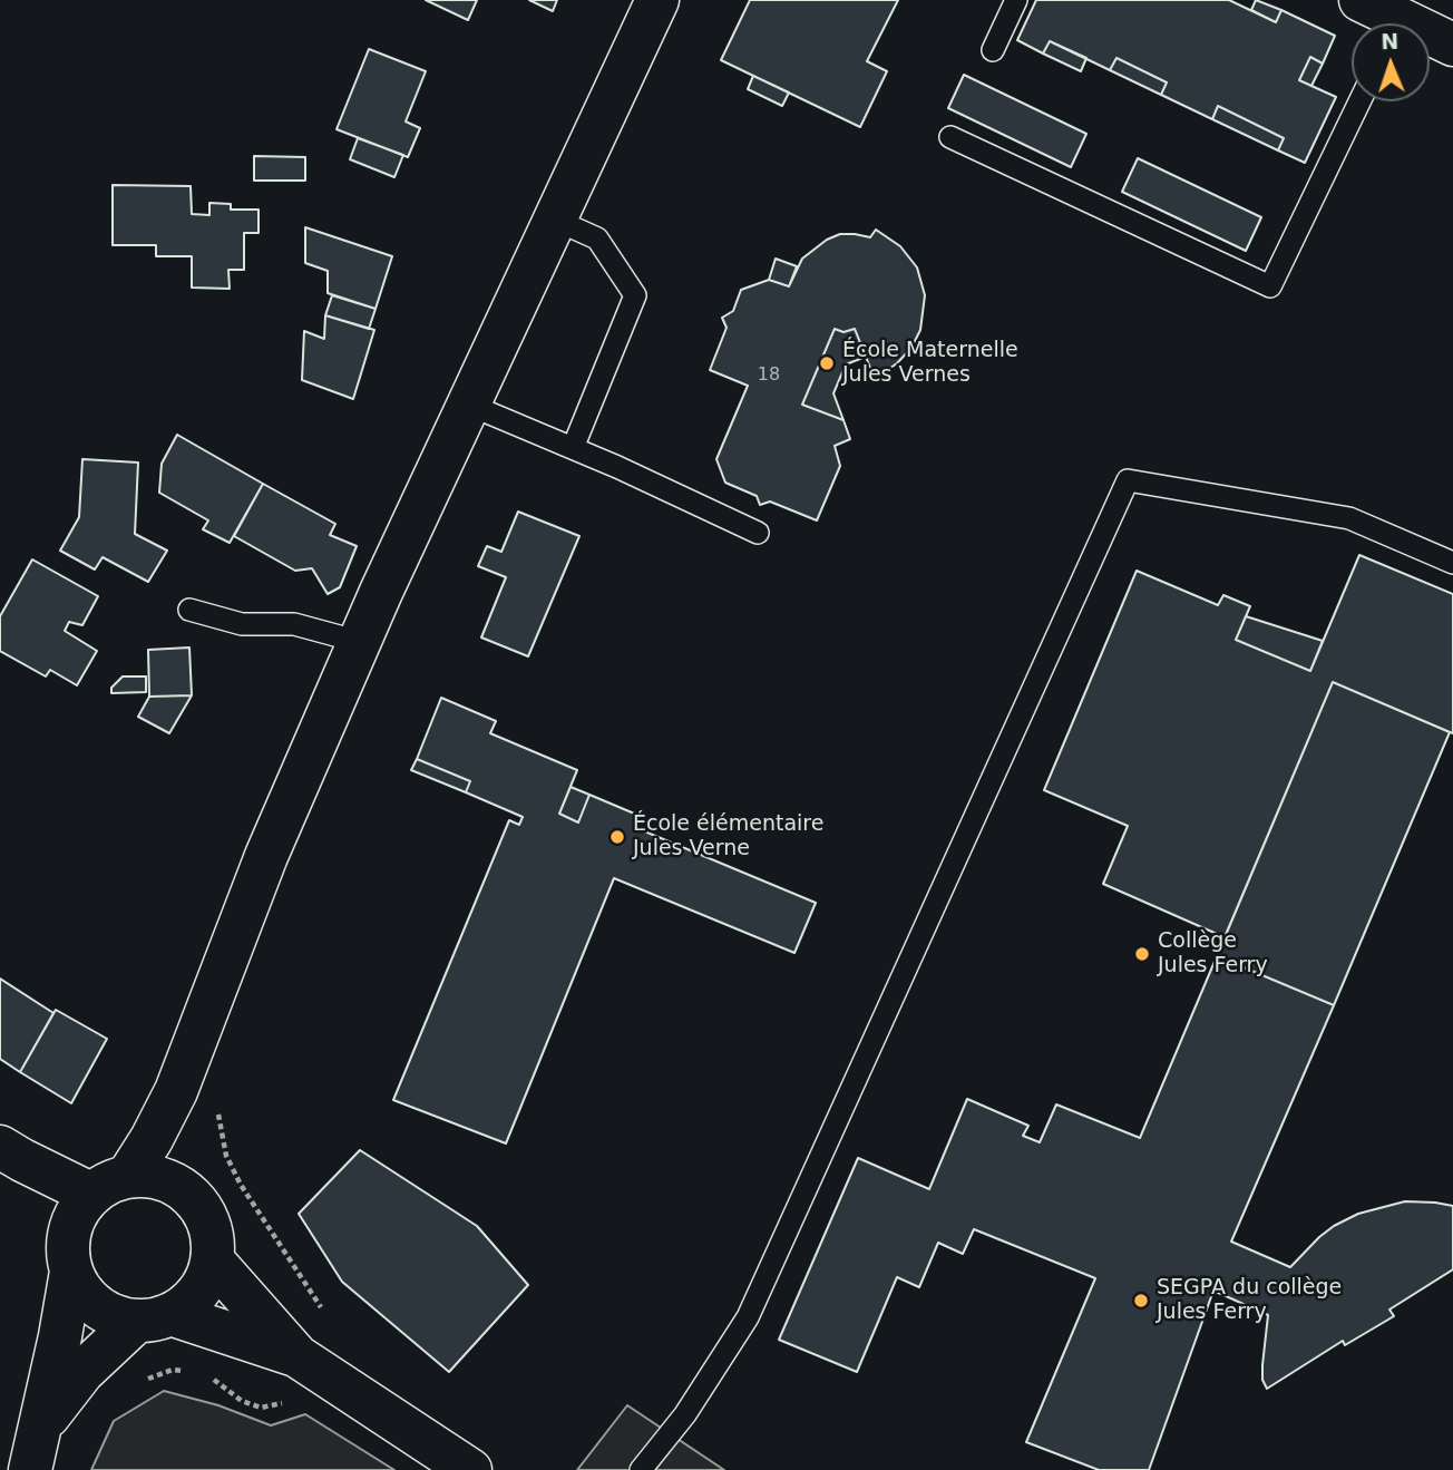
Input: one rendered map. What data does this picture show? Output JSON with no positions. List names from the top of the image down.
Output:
{
  "places": [
    "École Maternelle Jules Vernes",
    "École élémentaire Jules Verne",
    "Collège Jules Ferry",
    "SEGPA du collège Jules Ferry"
  ],
  "house_numbers": ["18"],
  "north": "top"
}
